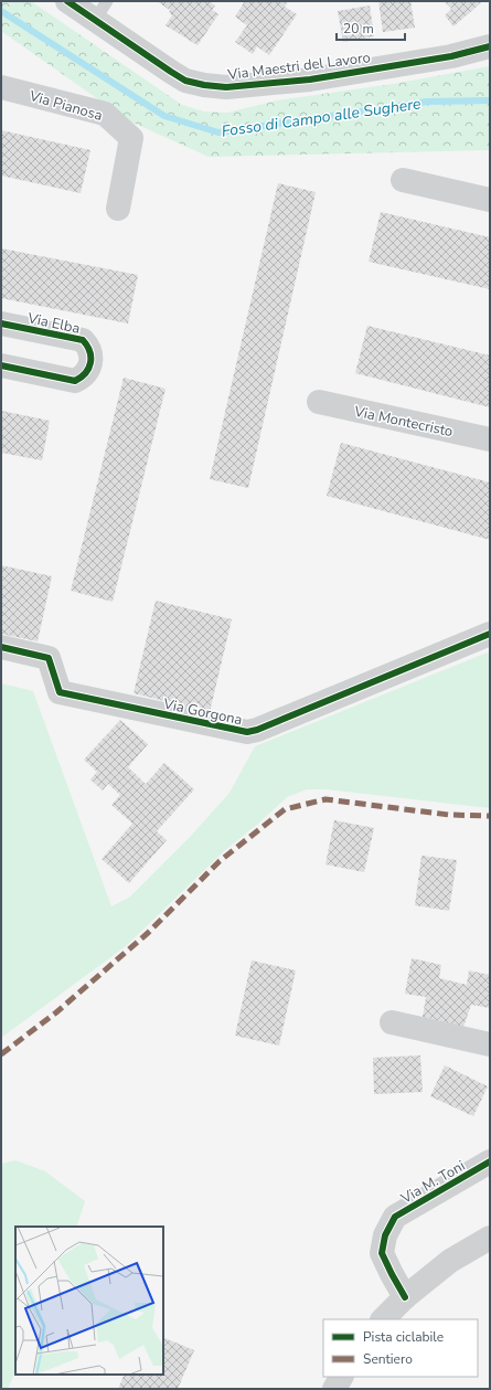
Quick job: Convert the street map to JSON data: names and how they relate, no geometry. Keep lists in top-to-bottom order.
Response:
{
  "streets": {
    "street": [
      "Via Maestri del Lavoro",
      "Via Pianosa",
      "Via Elba",
      "Via Montecristo",
      "Via Gorgona",
      "Via M. Toni"
    ]
  },
  "water": ["Fosso di Campo alle Sughere"],
  "legend": ["Pista ciclabile", "Sentiero"],
  "scale_bar": "20 m"
}
